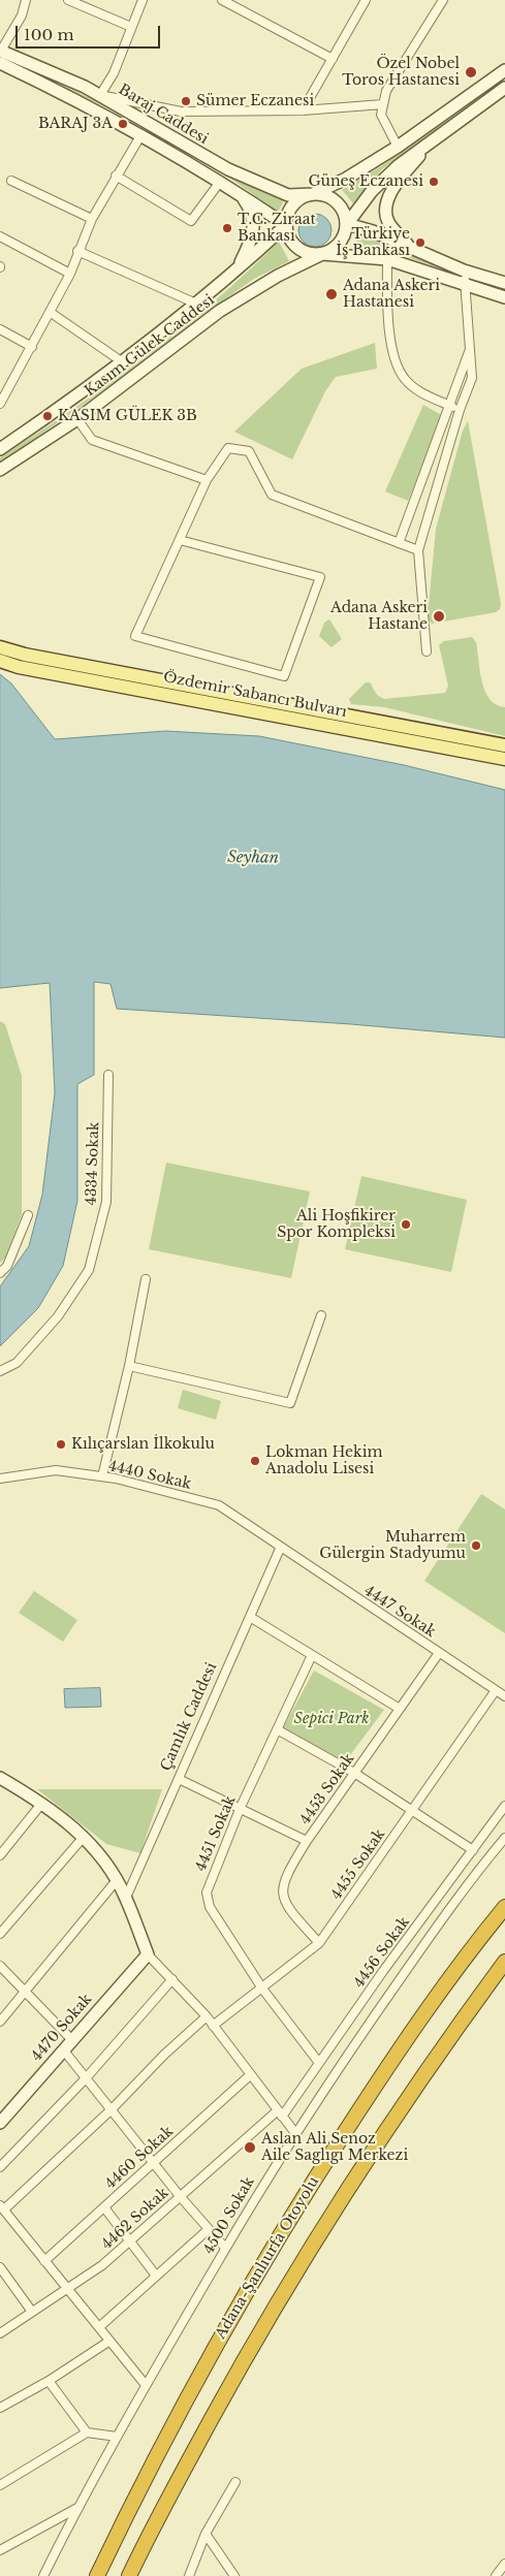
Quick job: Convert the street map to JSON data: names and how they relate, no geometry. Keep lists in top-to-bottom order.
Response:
{
  "streets": {
    "highway": ["Adana-Şanlıurfa Otoyolu"],
    "main road": [
      "Baraj Caddesi",
      "Kasım Gülek Caddesi",
      "Özdemir Sabancı Bulvarı",
      "4470 Sokak"
    ],
    "street": [
      "4334 Sokak",
      "4440 Sokak",
      "4447 Sokak",
      "Çamlık Caddesi",
      "4453 Sokak",
      "4451 Sokak",
      "4455 Sokak",
      "4456 Sokak",
      "4460 Sokak",
      "4500 Sokak",
      "4462 Sokak"
    ]
  },
  "crossings": [
    ["Baraj Caddesi", "Kasım Gülek Caddesi"],
    ["4440 Sokak", "4447 Sokak"],
    ["4440 Sokak", "Çamlık Caddesi"],
    ["4447 Sokak", "Çamlık Caddesi"],
    ["4447 Sokak", "4453 Sokak"],
    ["4447 Sokak", "4455 Sokak"],
    ["4453 Sokak", "4455 Sokak"],
    ["4451 Sokak", "4455 Sokak"],
    ["4451 Sokak", "4456 Sokak"],
    ["4456 Sokak", "4462 Sokak"]
  ],
  "water": ["Seyhan"],
  "parks": ["Sepici Park"],
  "places": [
    "Özel Nobel Toros Hastanesi",
    "Sümer Eczanesi",
    "BARAJ 3A",
    "Güneş Eczanesi",
    "T.C. Ziraat Bankası",
    "Türkiye İş Bankası",
    "Adana Askeri Hastanesi",
    "KASIM GÜLEK 3B",
    "Adana Askeri Hastane",
    "Ali Hoşfikirer Spor Kompleksi",
    "Kılıçarslan İlkokulu",
    "Lokman Hekim Anadolu Lisesi",
    "Muharrem Gülergin Stadyumu",
    "Aslan Ali Senoz Aile Saglıgı Merkezi"
  ],
  "scale_bar": "100 m"
}
